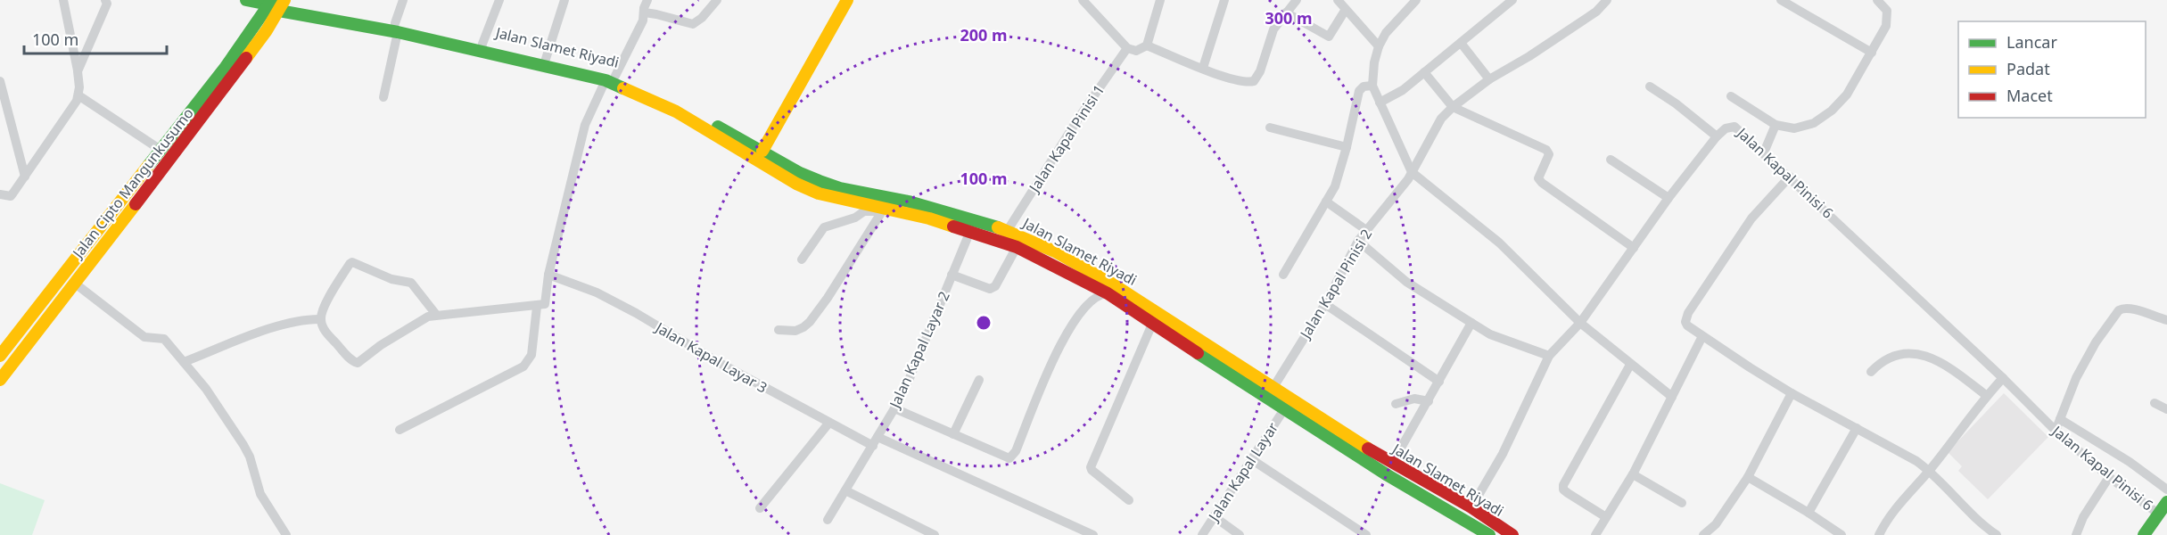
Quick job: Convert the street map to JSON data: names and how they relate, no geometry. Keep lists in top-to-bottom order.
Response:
{
  "streets": {
    "street": [
      "Jalan Slamet Riyadi",
      "Jalan Kapal Pinisi 1",
      "Jalan Kapal Pinisi 6",
      "Jalan Cipto Mangunkusumo",
      "Jalan Kapal Pinisi 2",
      "Jalan Kapal Layar 2",
      "Jalan Kapal Layar 3",
      "Jalan Kapal Layar"
    ]
  },
  "crossings": [
    ["Jalan Slamet Riyadi", "Jalan Kapal Pinisi 1"],
    ["Jalan Slamet Riyadi", "Jalan Kapal Pinisi 6"],
    ["Jalan Slamet Riyadi", "Jalan Cipto Mangunkusumo"],
    ["Jalan Slamet Riyadi", "Jalan Kapal Pinisi 2"],
    ["Jalan Slamet Riyadi", "Jalan Kapal Layar 2"],
    ["Jalan Slamet Riyadi", "Jalan Kapal Layar"],
    ["Jalan Kapal Layar 2", "Jalan Kapal Layar 3"]
  ],
  "legend": ["Lancar", "Padat", "Macet"],
  "scale_bar": "100 m",
  "rings": ["300 m", "200 m", "100 m"]
}
